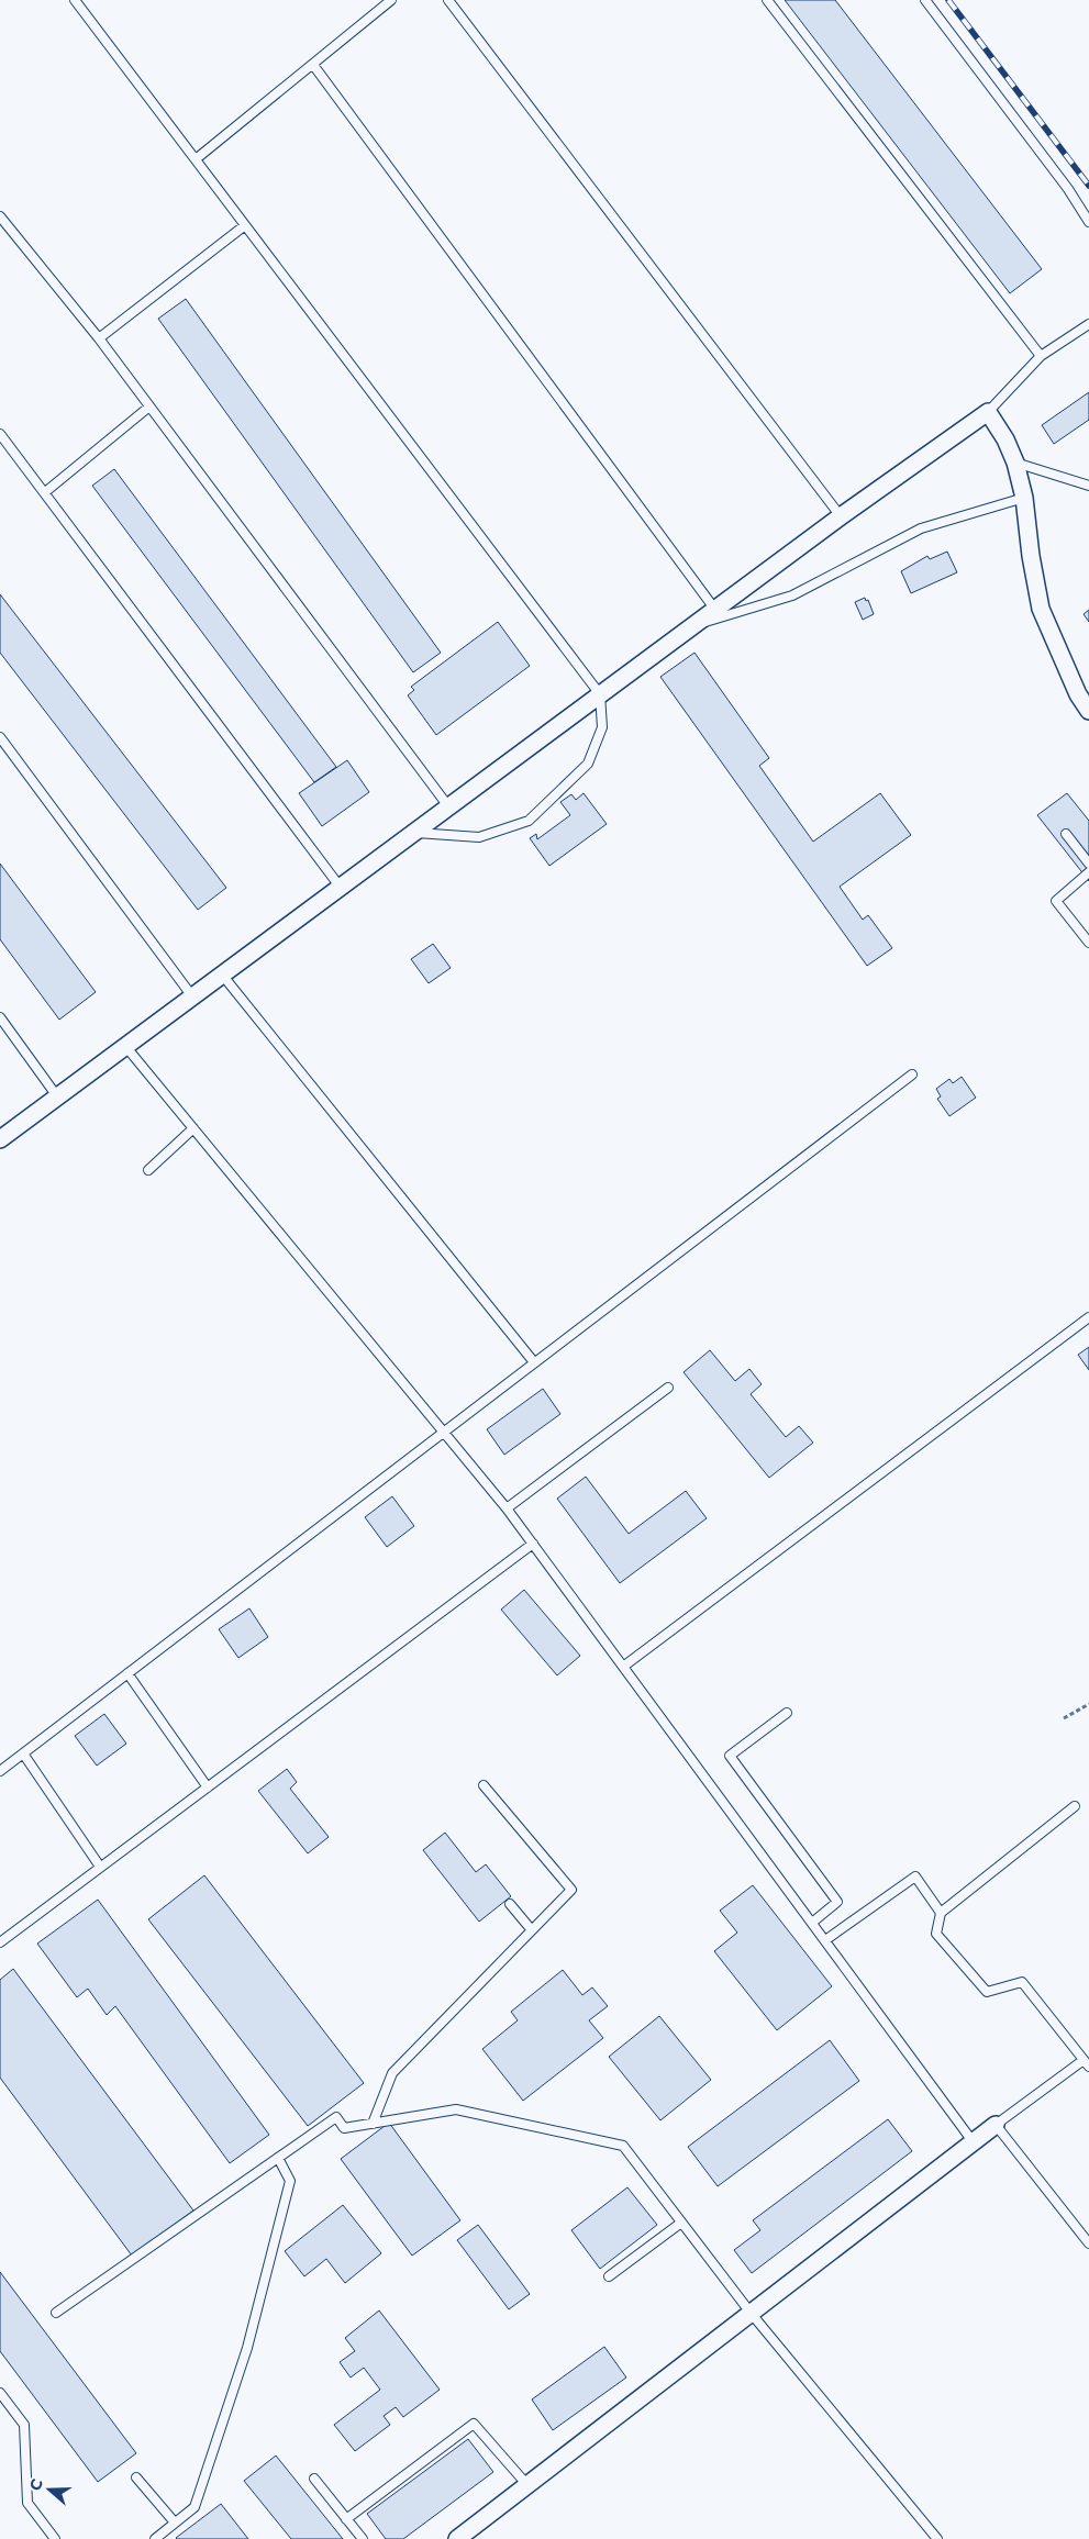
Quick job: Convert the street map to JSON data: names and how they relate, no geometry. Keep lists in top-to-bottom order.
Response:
{
  "north": "left"
}
